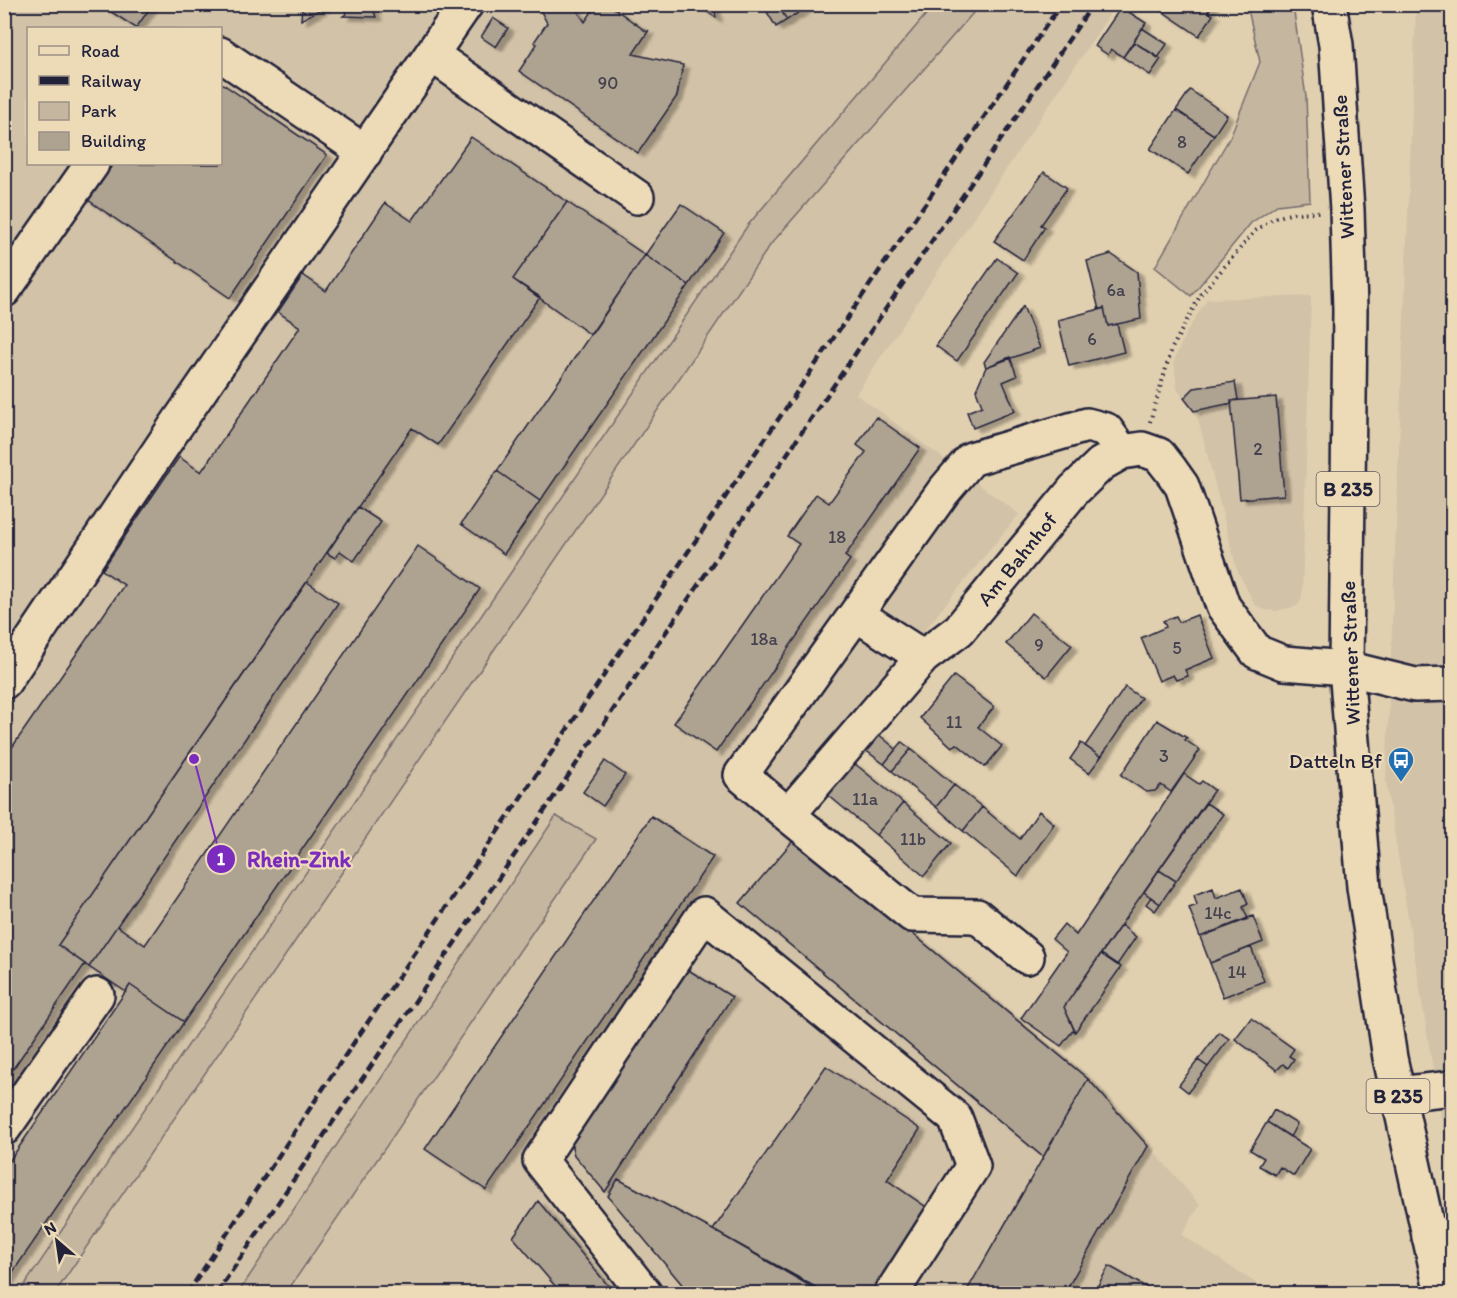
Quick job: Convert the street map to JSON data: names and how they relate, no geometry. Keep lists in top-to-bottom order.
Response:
{
  "streets": {
    "main road": ["Wittener Straße", "B 235", "Am Bahnhof"]
  },
  "places": {
    "other": ["Rhein-Zink"],
    "bus stop": ["Datteln Bf"]
  },
  "house_numbers": [
    "90",
    "8",
    "6a",
    "6",
    "2",
    "18",
    "18a",
    "9",
    "5",
    "11",
    "3",
    "11a",
    "11b",
    "14c",
    "14"
  ],
  "legend": [
    "Road",
    "Railway",
    "Park",
    "Building"
  ],
  "north": "top left"
}
